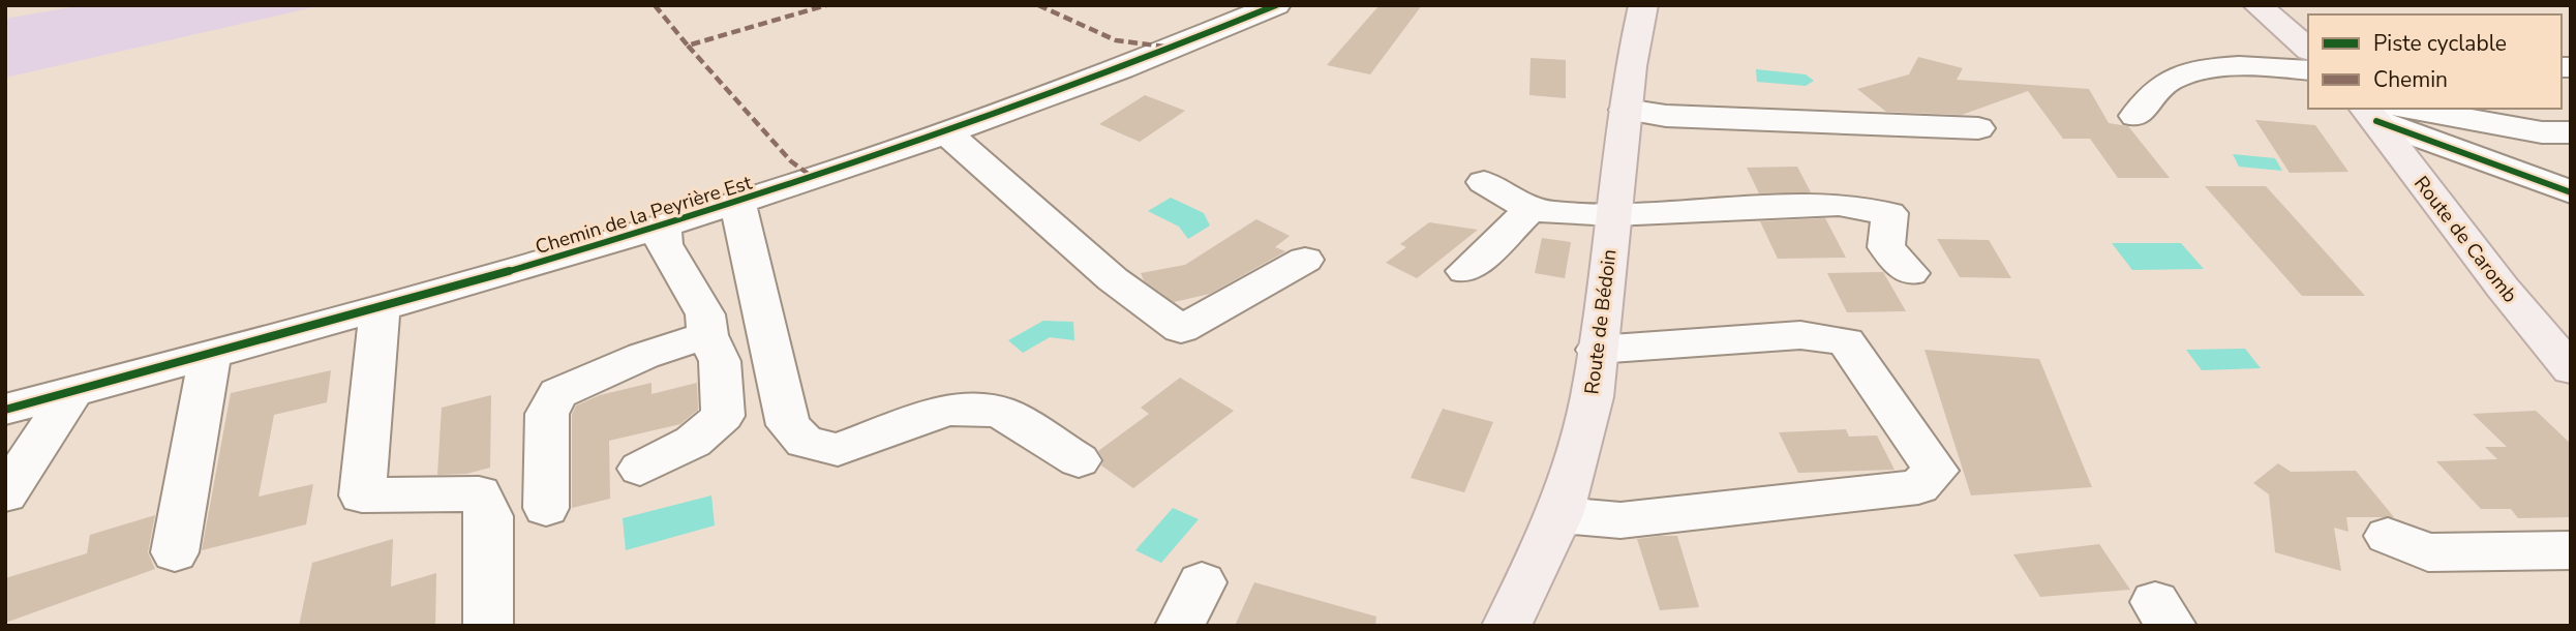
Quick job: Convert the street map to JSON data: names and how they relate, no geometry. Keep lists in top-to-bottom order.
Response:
{
  "streets": {
    "main road": ["Route de Caromb", "Route de Bédoin"],
    "street": ["Chemin de la Peyrière Est"]
  },
  "legend": ["Piste cyclable", "Chemin"]
}
